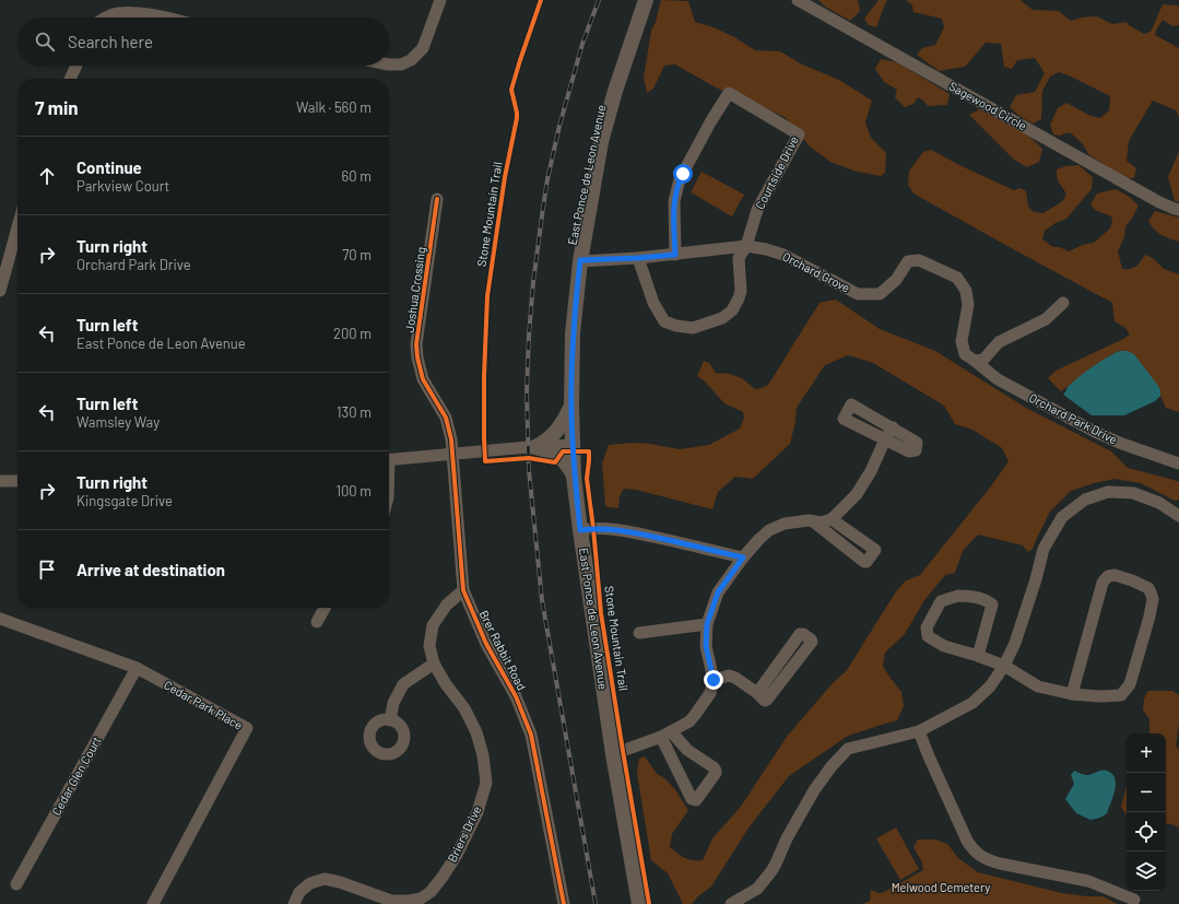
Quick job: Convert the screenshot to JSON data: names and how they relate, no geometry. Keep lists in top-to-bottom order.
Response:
{
  "streets": {
    "main road": ["East Ponce de Leon Avenue"],
    "street": [
      "Sagewood Circle",
      "Courtside Drive",
      "Orchard Grove",
      "Joshua Crossing",
      "Orchard Park Drive",
      "Brer Rabbit Road",
      "Cedar Park Place",
      "Cedar Glen Court",
      "Briers Drive"
    ],
    "cycle path": ["Stone Mountain Trail"]
  },
  "crossings": [
    ["Courtside Drive", "Orchard Grove"],
    ["Orchard Grove", "Orchard Park Drive"],
    ["Joshua Crossing", "Brer Rabbit Road"],
    ["Brer Rabbit Road", "Briers Drive"],
    ["Cedar Park Place", "Cedar Glen Court"]
  ],
  "parks": ["Melwood Cemetery"],
  "page": {
    "search": "Search here",
    "heading": ["7 min", "Walk · 560 m"],
    "list": [
      ["Continue", "Parkview Court", "60 m"],
      ["Turn right", "Orchard Park Drive", "70 m"],
      ["Turn left", "East Ponce de Leon Avenue", "200 m"],
      ["Turn left", "Wamsley Way", "130 m"],
      ["Turn right", "Kingsgate Drive", "100 m"],
      "Arrive at destination"
    ],
    "map_buttons": ["+", "−"]
  }
}
